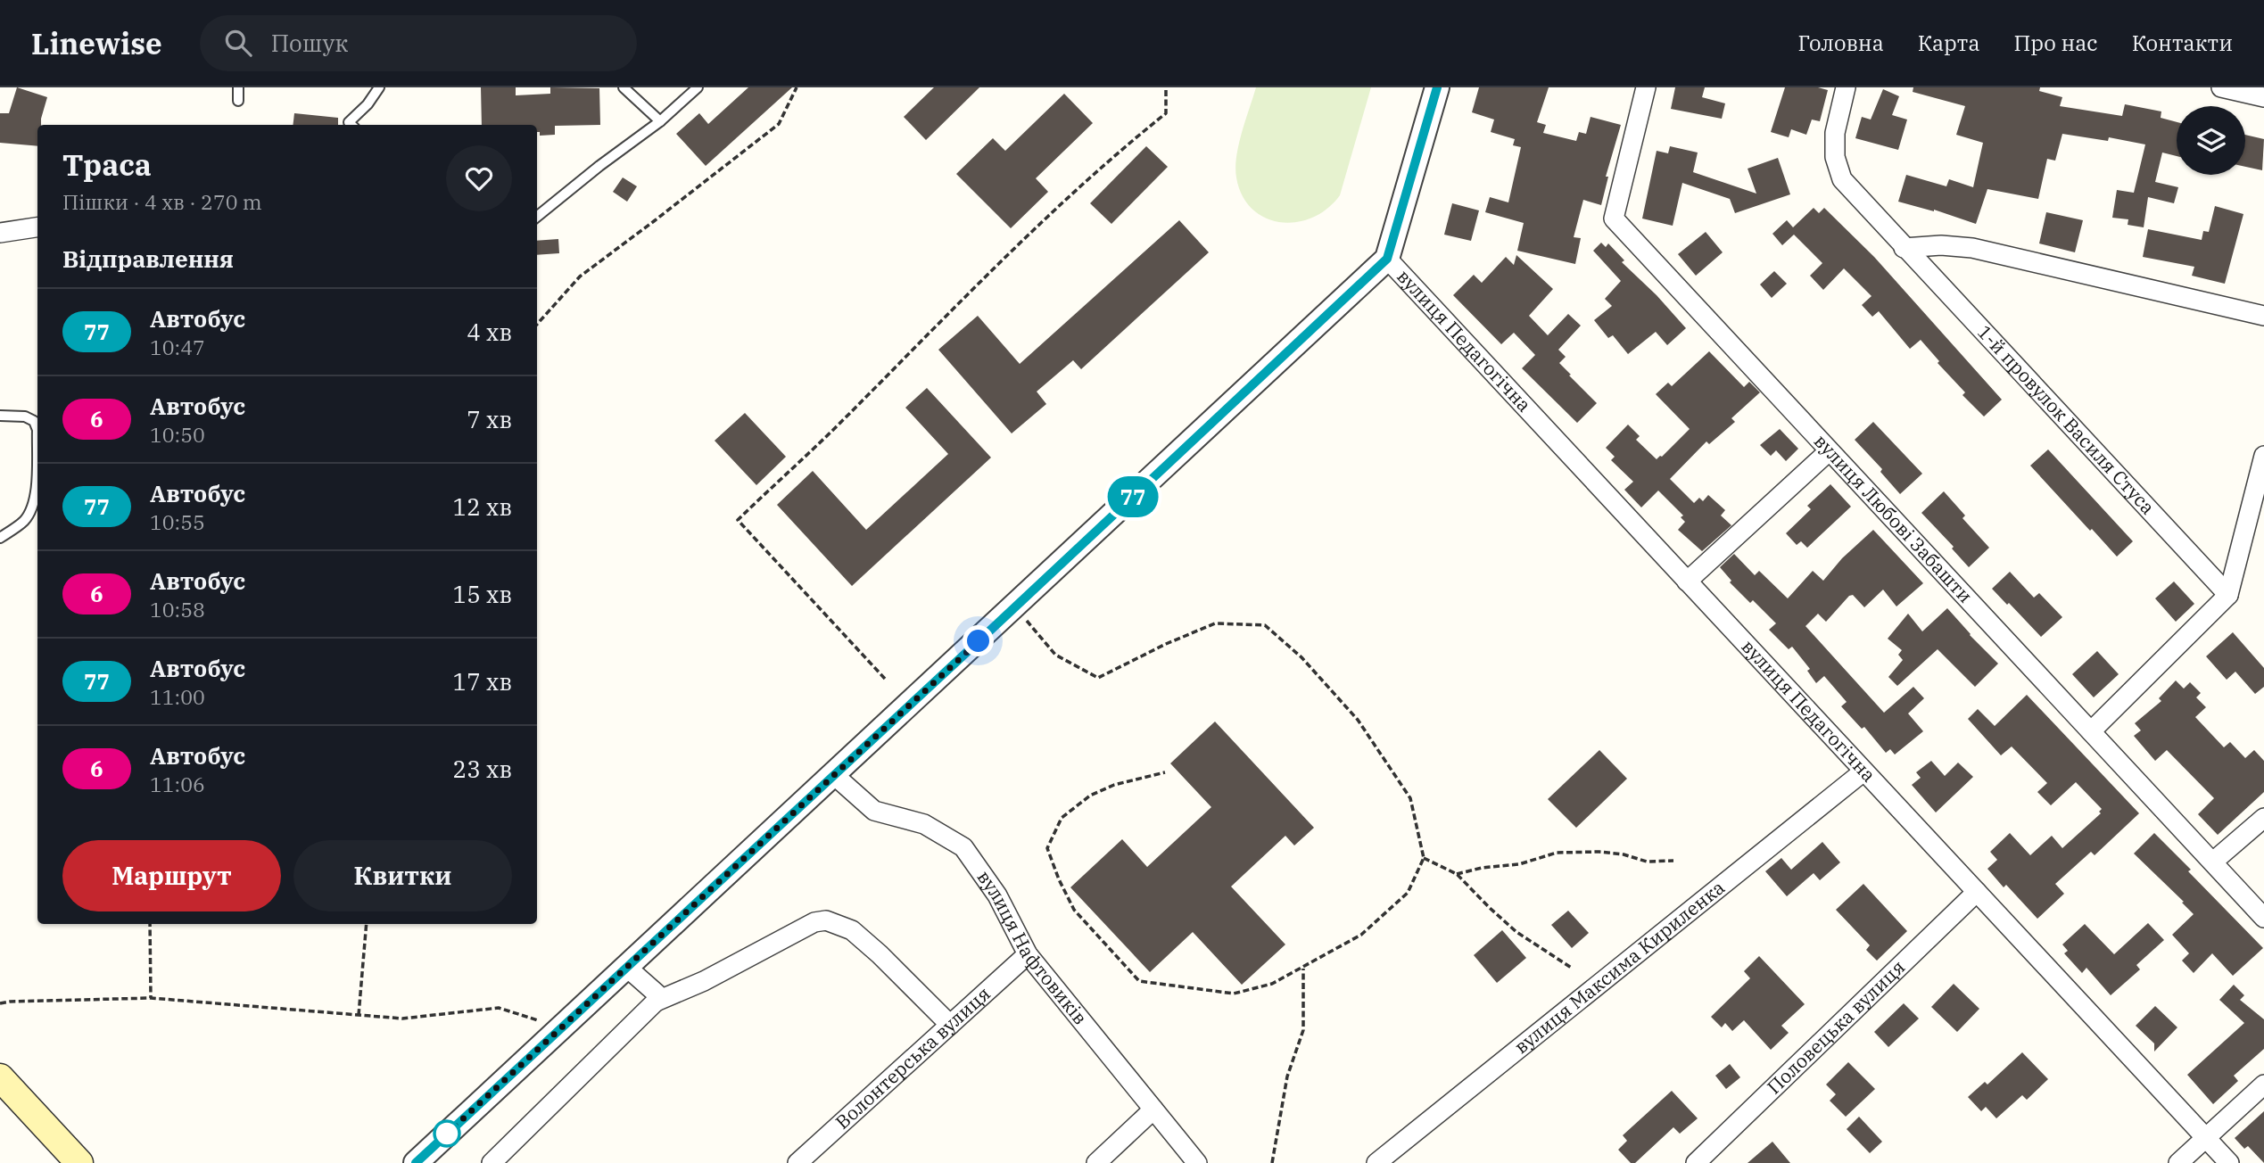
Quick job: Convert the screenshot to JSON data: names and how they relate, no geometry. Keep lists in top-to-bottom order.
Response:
{
  "streets": {
    "street": [
      "вулиця Педагогічна",
      "1-й провулок Василя Стуса",
      "вулиця Любові Забашти",
      "вулиця Нафтовиків",
      "вулиця Максима Кириленка",
      "Половецька вулиця",
      "Волонтерська вулиця"
    ]
  },
  "crossings": [
    ["вулиця Педагогічна", "вулиця Максима Кириленка"],
    ["вулиця Педагогічна", "Половецька вулиця"],
    ["вулиця Нафтовиків", "Волонтерська вулиця"]
  ],
  "lines": ["bus line 77"],
  "page": {
    "header": "Linewise",
    "search": "Пошук",
    "nav": [
      "Головна",
      "Карта",
      "Про нас",
      "Контакти"
    ],
    "on_map": "77",
    "heading": [
      ["Траса", "Пішки · 4 хв · 270 m"],
      "Відправлення"
    ],
    "list": [
      {
        "mark": "77",
        "name": "Автобус",
        "note": "10:47",
        "value": "4 хв"
      },
      {
        "mark": "6",
        "name": "Автобус",
        "note": "10:50",
        "value": "7 хв"
      },
      {
        "mark": "77",
        "name": "Автобус",
        "note": "10:55",
        "value": "12 хв"
      },
      {
        "mark": "6",
        "name": "Автобус",
        "note": "10:58",
        "value": "15 хв"
      },
      {
        "mark": "77",
        "name": "Автобус",
        "note": "11:00",
        "value": "17 хв"
      },
      {
        "mark": "6",
        "name": "Автобус",
        "note": "11:06",
        "value": "23 хв"
      }
    ],
    "buttons": ["Маршрут", "Квитки"]
  }
}
